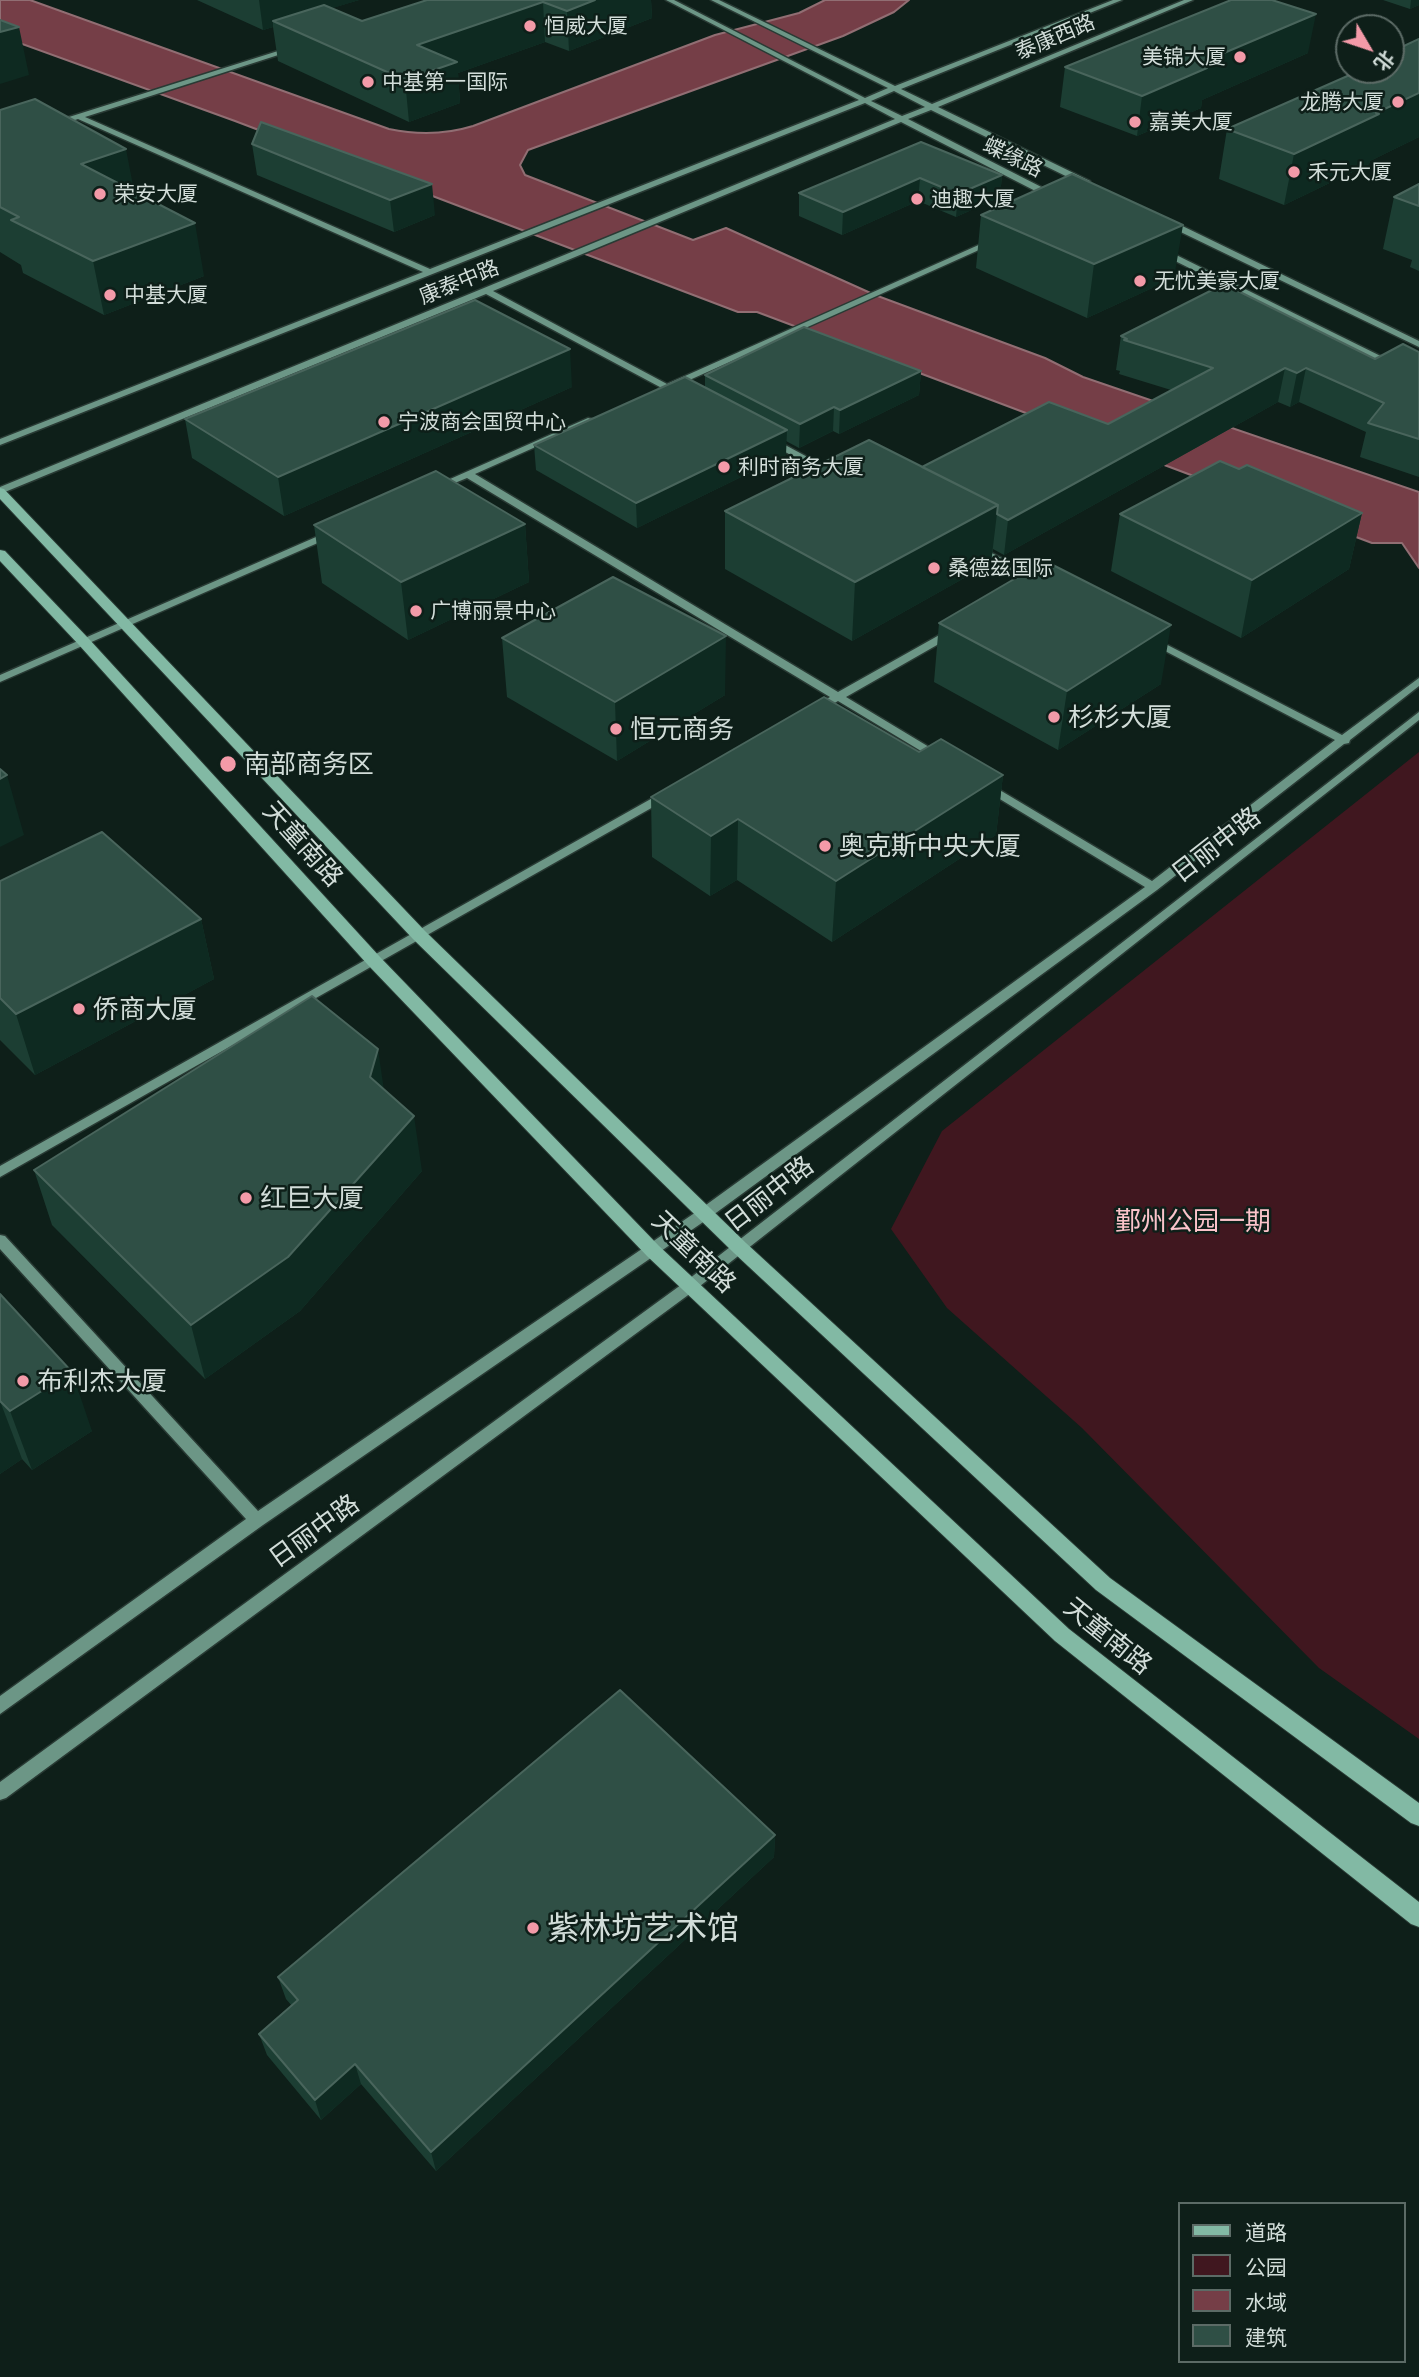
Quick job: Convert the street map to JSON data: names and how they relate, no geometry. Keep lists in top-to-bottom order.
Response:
{
  "streets": {
    "main road": ["天童南路"],
    "street": [
      "泰康西路",
      "蝶缘路",
      "康泰中路",
      "日丽中路"
    ]
  },
  "crossings": [
    ["泰康西路", "蝶缘路"],
    ["泰康西路", "康泰中路"],
    ["蝶缘路", "康泰中路"],
    ["康泰中路", "天童南路"],
    ["天童南路", "日丽中路"]
  ],
  "parks": ["鄞州公园一期"],
  "places": [
    "恒威大厦",
    "美锦大厦",
    "中基第一国际",
    "龙腾大厦",
    "嘉美大厦",
    "禾元大厦",
    "荣安大厦",
    "迪趣大厦",
    "无忧美豪大厦",
    "中基大厦",
    "宁波商会国贸中心",
    "利时商务大厦",
    "桑德兹国际",
    "广博丽景中心",
    "杉杉大厦",
    "恒元商务",
    "南部商务区",
    "奥克斯中央大厦",
    "侨商大厦",
    "红巨大厦",
    "布利杰大厦",
    "紫林坊艺术馆"
  ],
  "legend": [
    "道路",
    "公园",
    "水域",
    "建筑"
  ],
  "north": "bottom right"
}
